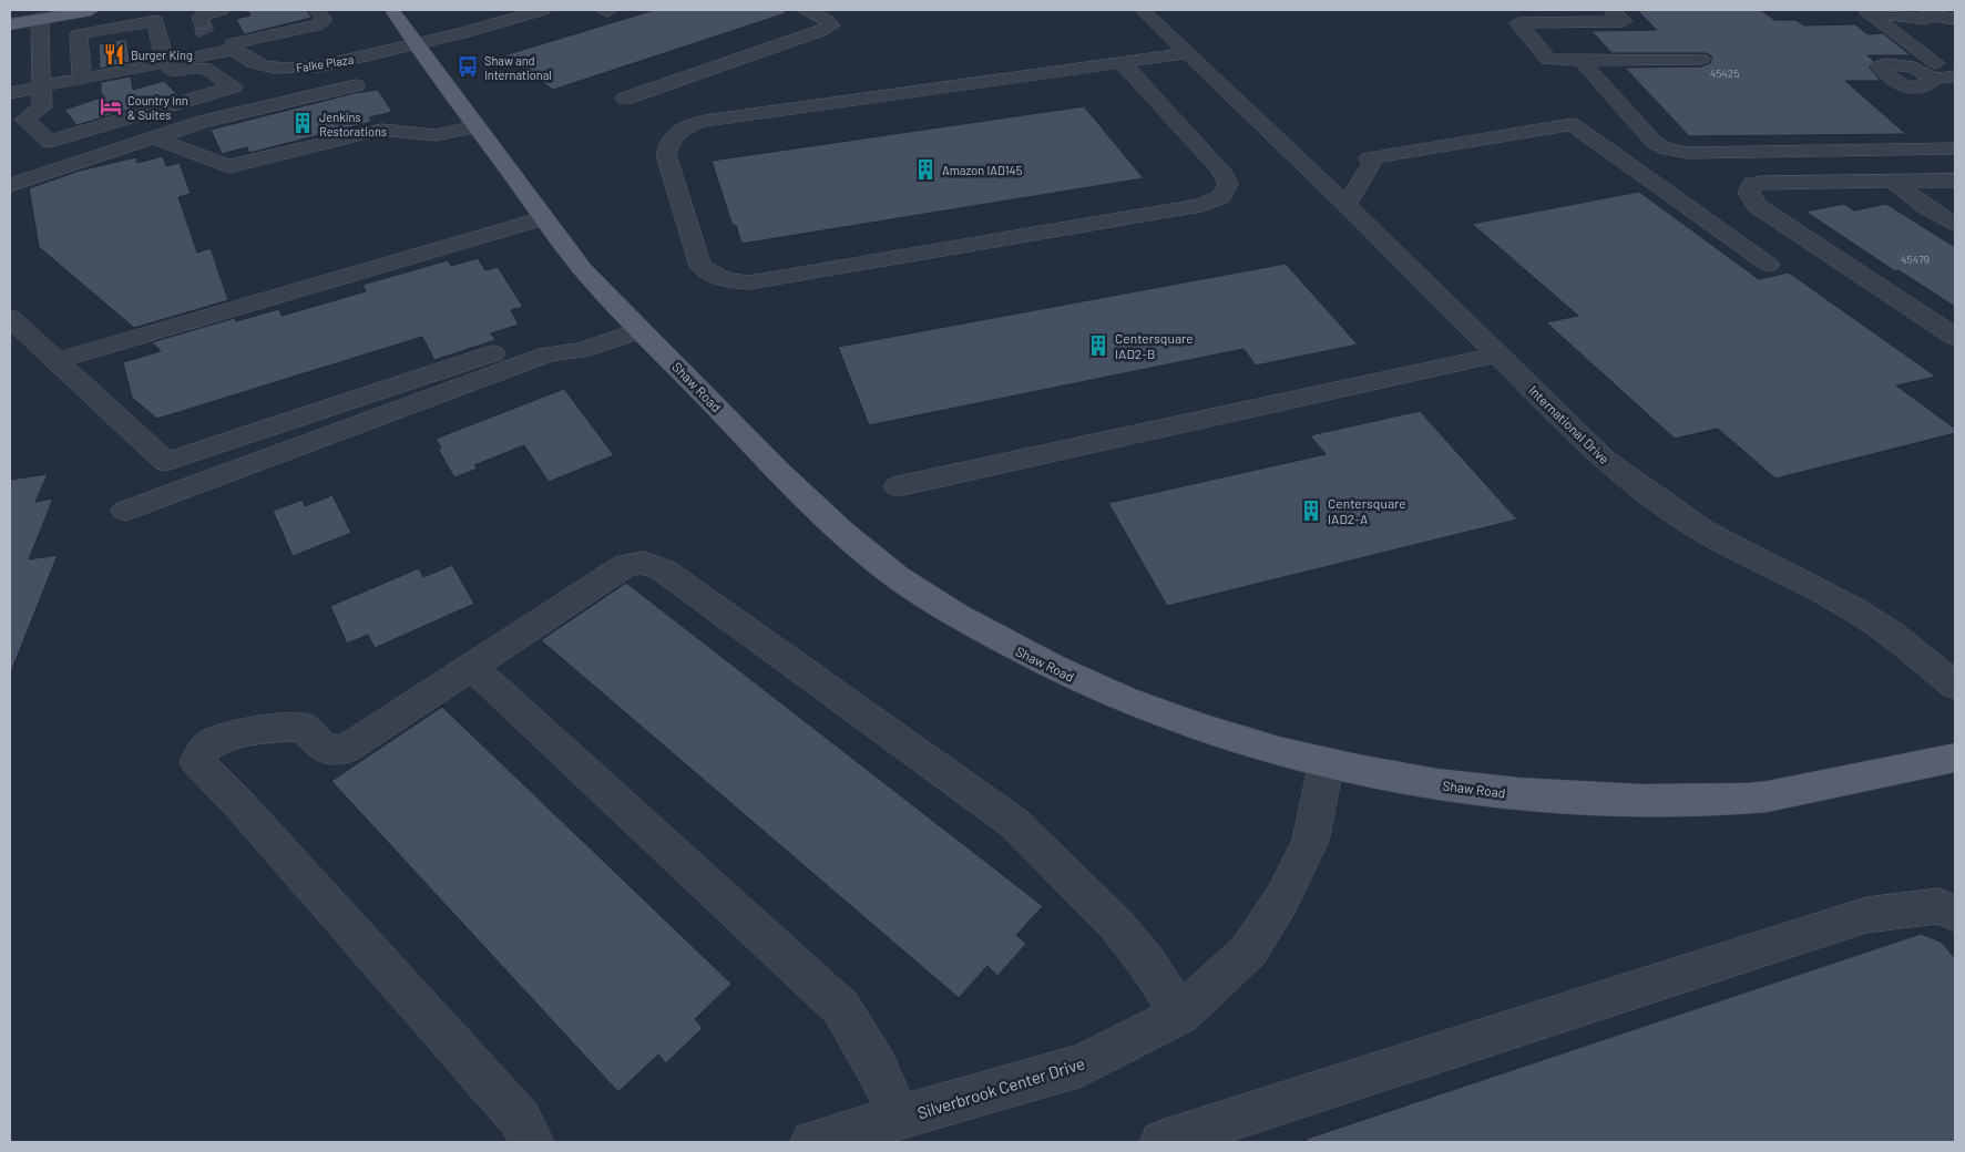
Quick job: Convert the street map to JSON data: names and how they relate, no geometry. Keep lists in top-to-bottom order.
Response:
{
  "streets": {
    "main road": ["Shaw Road"],
    "street": ["Falke Plaza", "International Drive", "Silverbrook Center Drive"]
  },
  "crossings": [
    ["Falke Plaza", "Shaw Road"],
    ["Shaw Road", "Silverbrook Center Drive"]
  ],
  "places": {
    "restaurant": ["Burger King"],
    "bus stop": ["Shaw and International"],
    "hotel": ["Country Inn & Suites"],
    "building": [
      "Jenkins Restorations",
      "Amazon IAD145",
      "Centersquare IAD2-B",
      "Centersquare IAD2-A"
    ]
  },
  "house_numbers": ["45425", "45479"]
}
